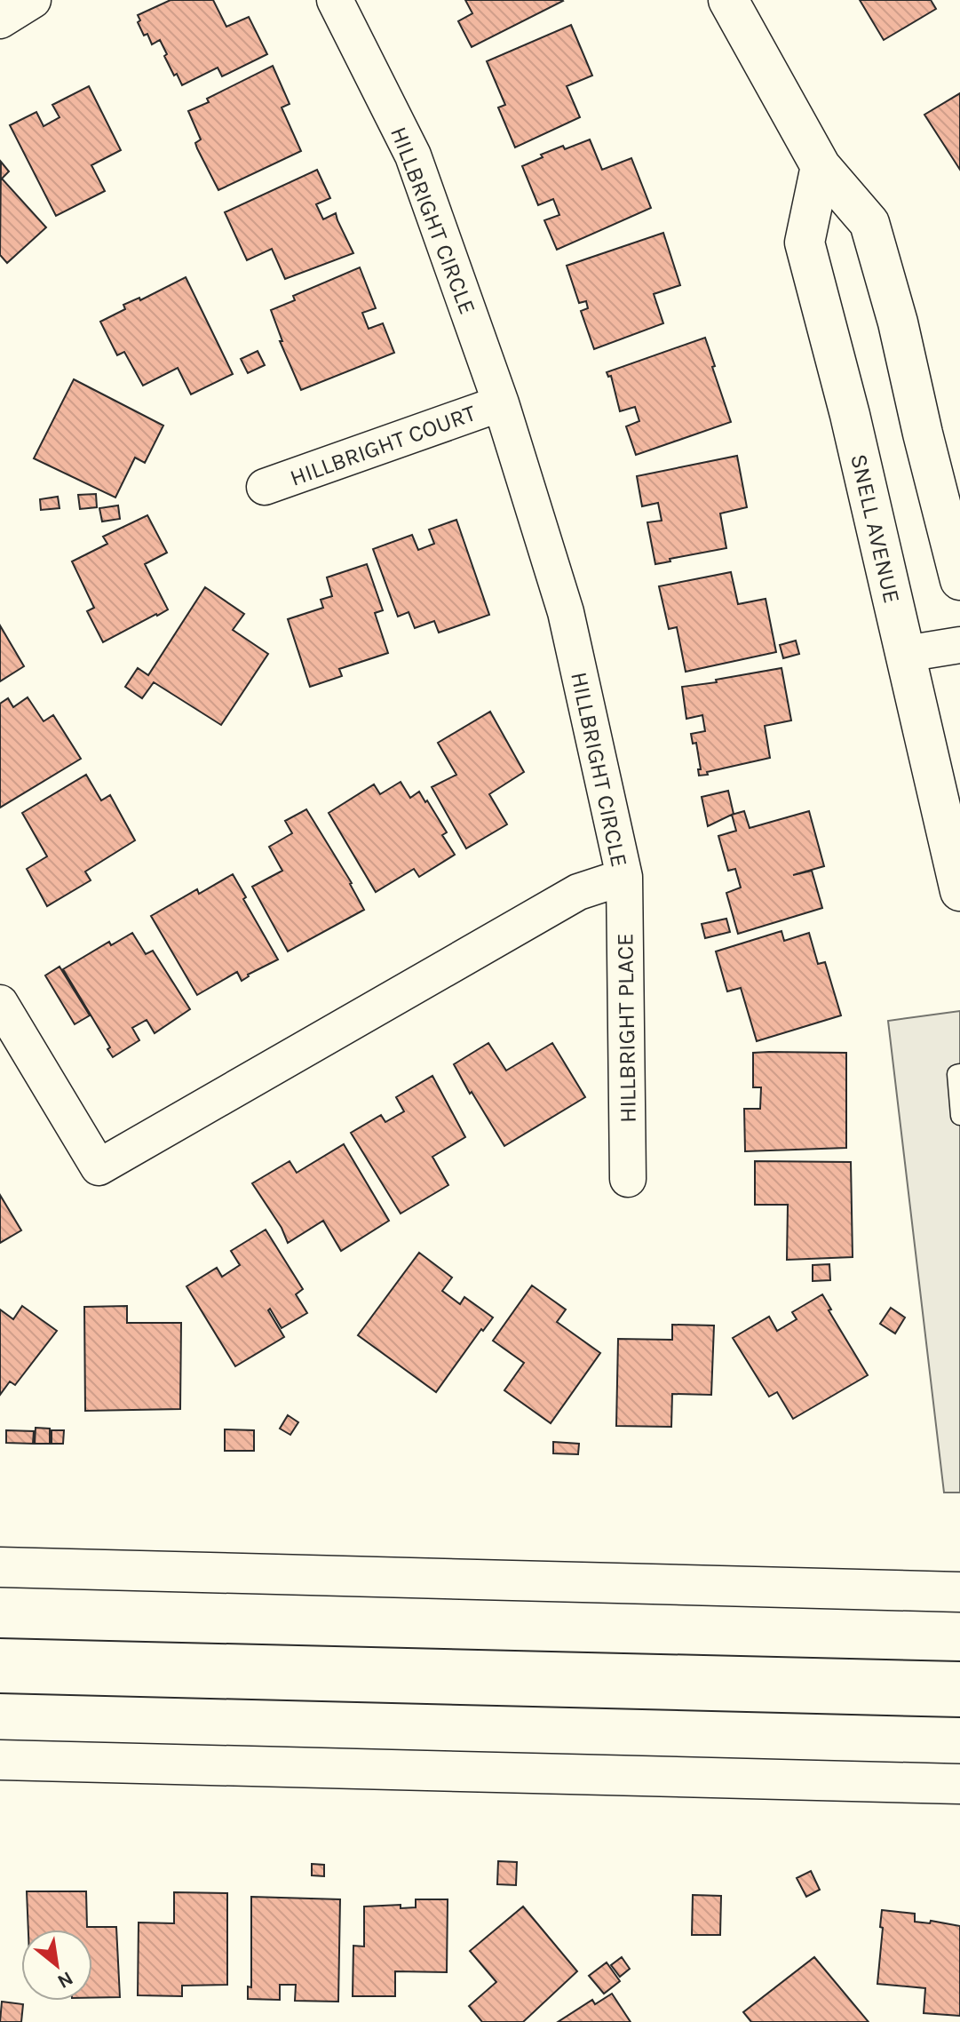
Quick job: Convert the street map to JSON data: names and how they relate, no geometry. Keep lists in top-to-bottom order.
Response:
{
  "streets": {
    "main road": ["SNELL AVENUE"],
    "street": ["HILLBRIGHT CIRCLE", "HILLBRIGHT COURT", "HILLBRIGHT PLACE"]
  },
  "crossings": [
    ["HILLBRIGHT CIRCLE", "HILLBRIGHT COURT"],
    ["HILLBRIGHT CIRCLE", "HILLBRIGHT PLACE"]
  ],
  "north": "bottom right"
}
